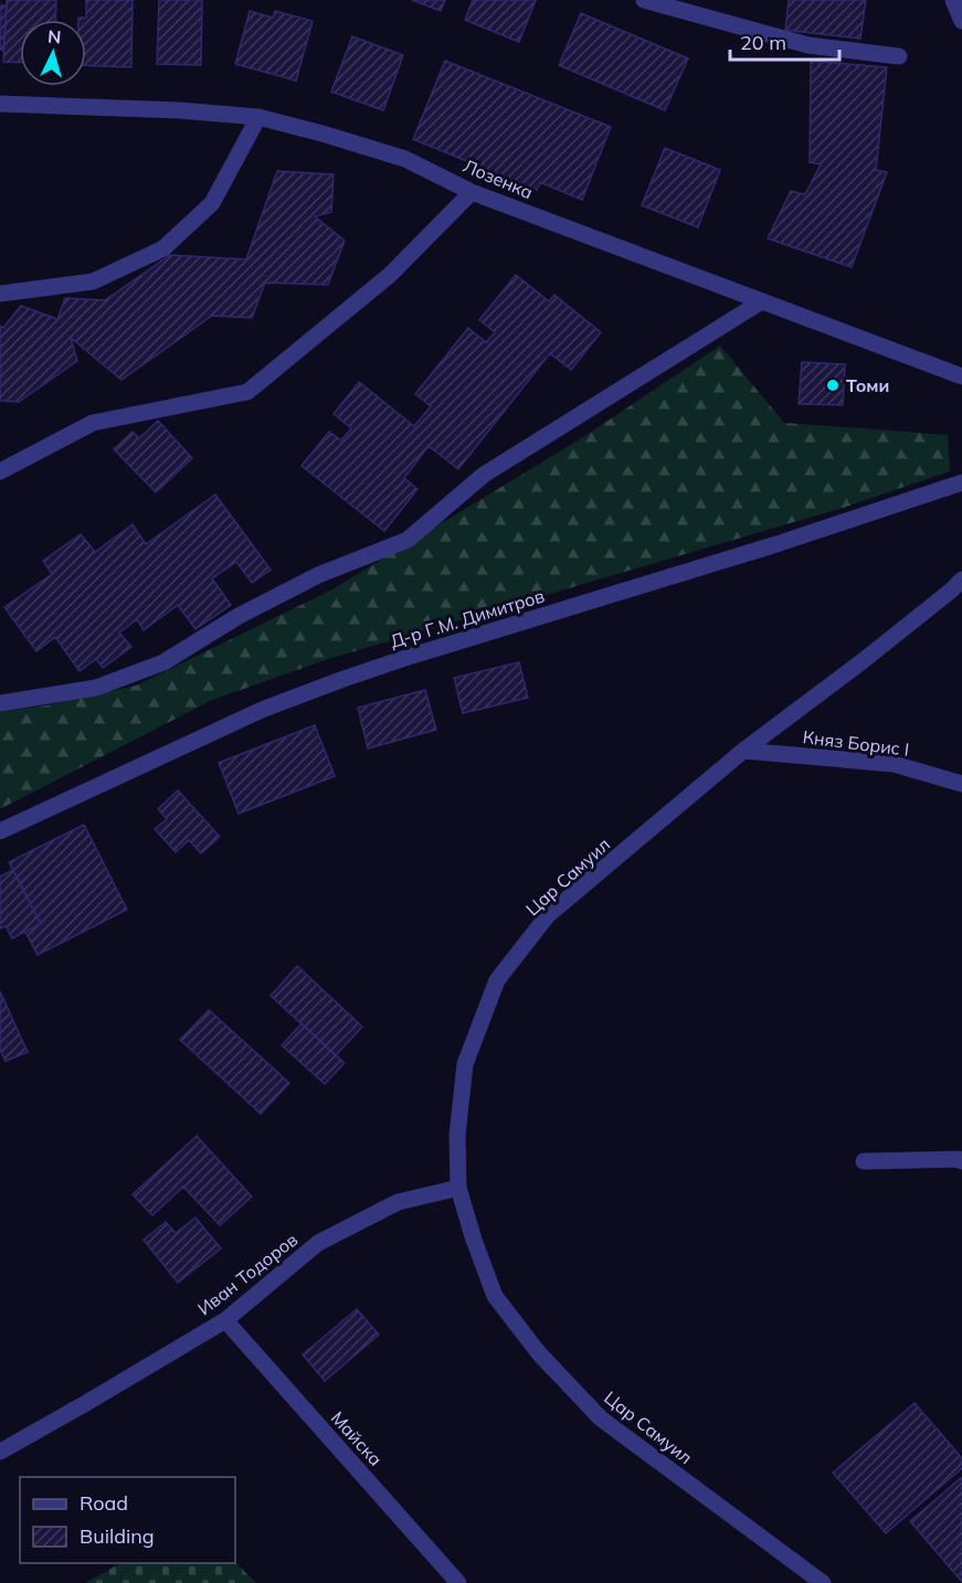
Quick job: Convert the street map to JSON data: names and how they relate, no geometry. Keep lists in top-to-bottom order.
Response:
{
  "streets": {
    "street": [
      "Лозенка",
      "Д-р Г.М. Димитров",
      "Княз Борис I",
      "Цар Самуил",
      "Иван Тодоров",
      "Майска"
    ]
  },
  "crossings": [
    ["Княз Борис I", "Цар Самуил"],
    ["Цар Самуил", "Иван Тодоров"],
    ["Иван Тодоров", "Майска"]
  ],
  "places": ["Томи"],
  "legend": ["Road", "Building"],
  "scale_bar": "20 m",
  "north": "top"
}
